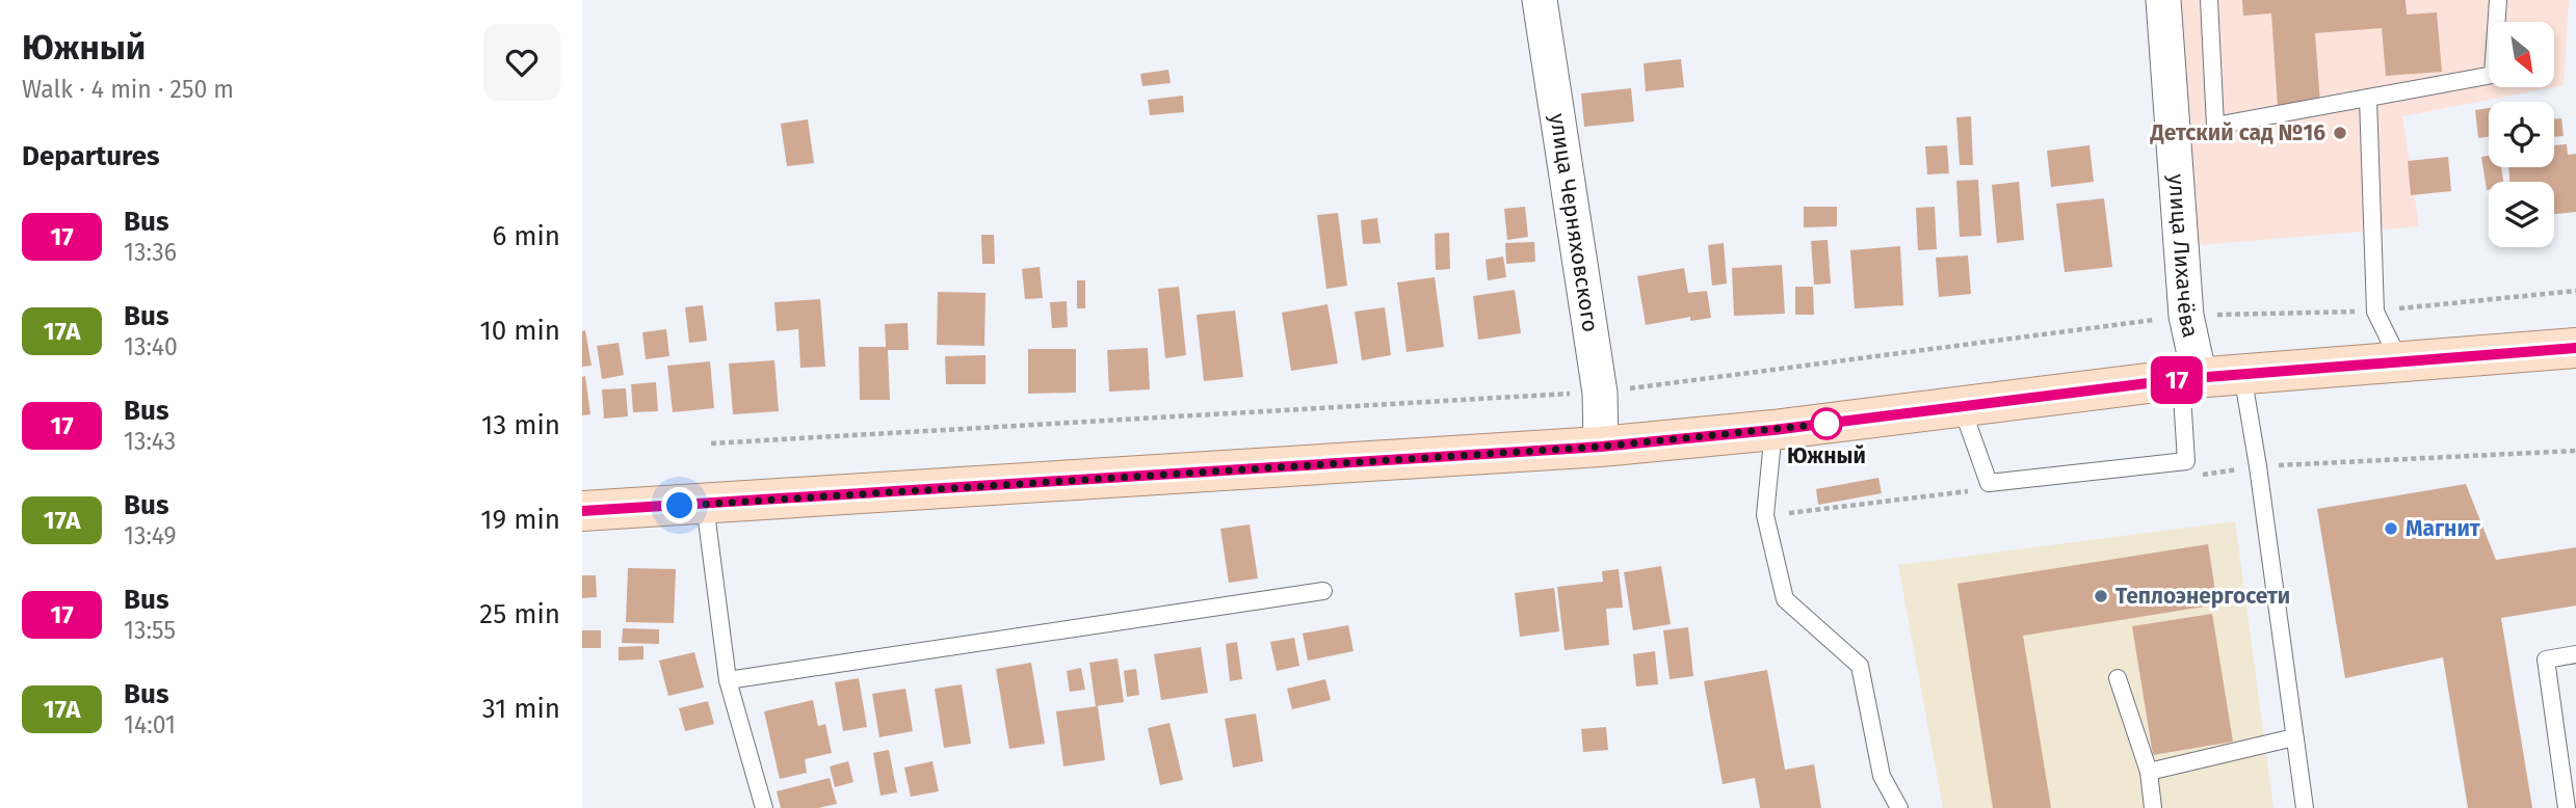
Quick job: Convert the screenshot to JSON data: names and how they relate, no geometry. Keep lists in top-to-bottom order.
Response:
{
  "streets": {
    "street": ["улица Черняховского", "улица Лихачёва"]
  },
  "places": [
    "Детский сад №16",
    "Южный",
    "Магнит",
    "Теплоэнергосети"
  ],
  "lines": ["bus line 17"],
  "north": "bottom right",
  "page": {
    "heading": [
      ["Южный", "Walk · 4 min · 250 m"],
      "Departures"
    ],
    "on_map": "17",
    "list": [
      {
        "mark": "17",
        "name": "Bus",
        "note": "13:36",
        "value": "6 min"
      },
      {
        "mark": "17А",
        "name": "Bus",
        "note": "13:40",
        "value": "10 min"
      },
      {
        "mark": "17",
        "name": "Bus",
        "note": "13:43",
        "value": "13 min"
      },
      {
        "mark": "17А",
        "name": "Bus",
        "note": "13:49",
        "value": "19 min"
      },
      {
        "mark": "17",
        "name": "Bus",
        "note": "13:55",
        "value": "25 min"
      },
      {
        "mark": "17А",
        "name": "Bus",
        "note": "14:01",
        "value": "31 min"
      }
    ]
  }
}
